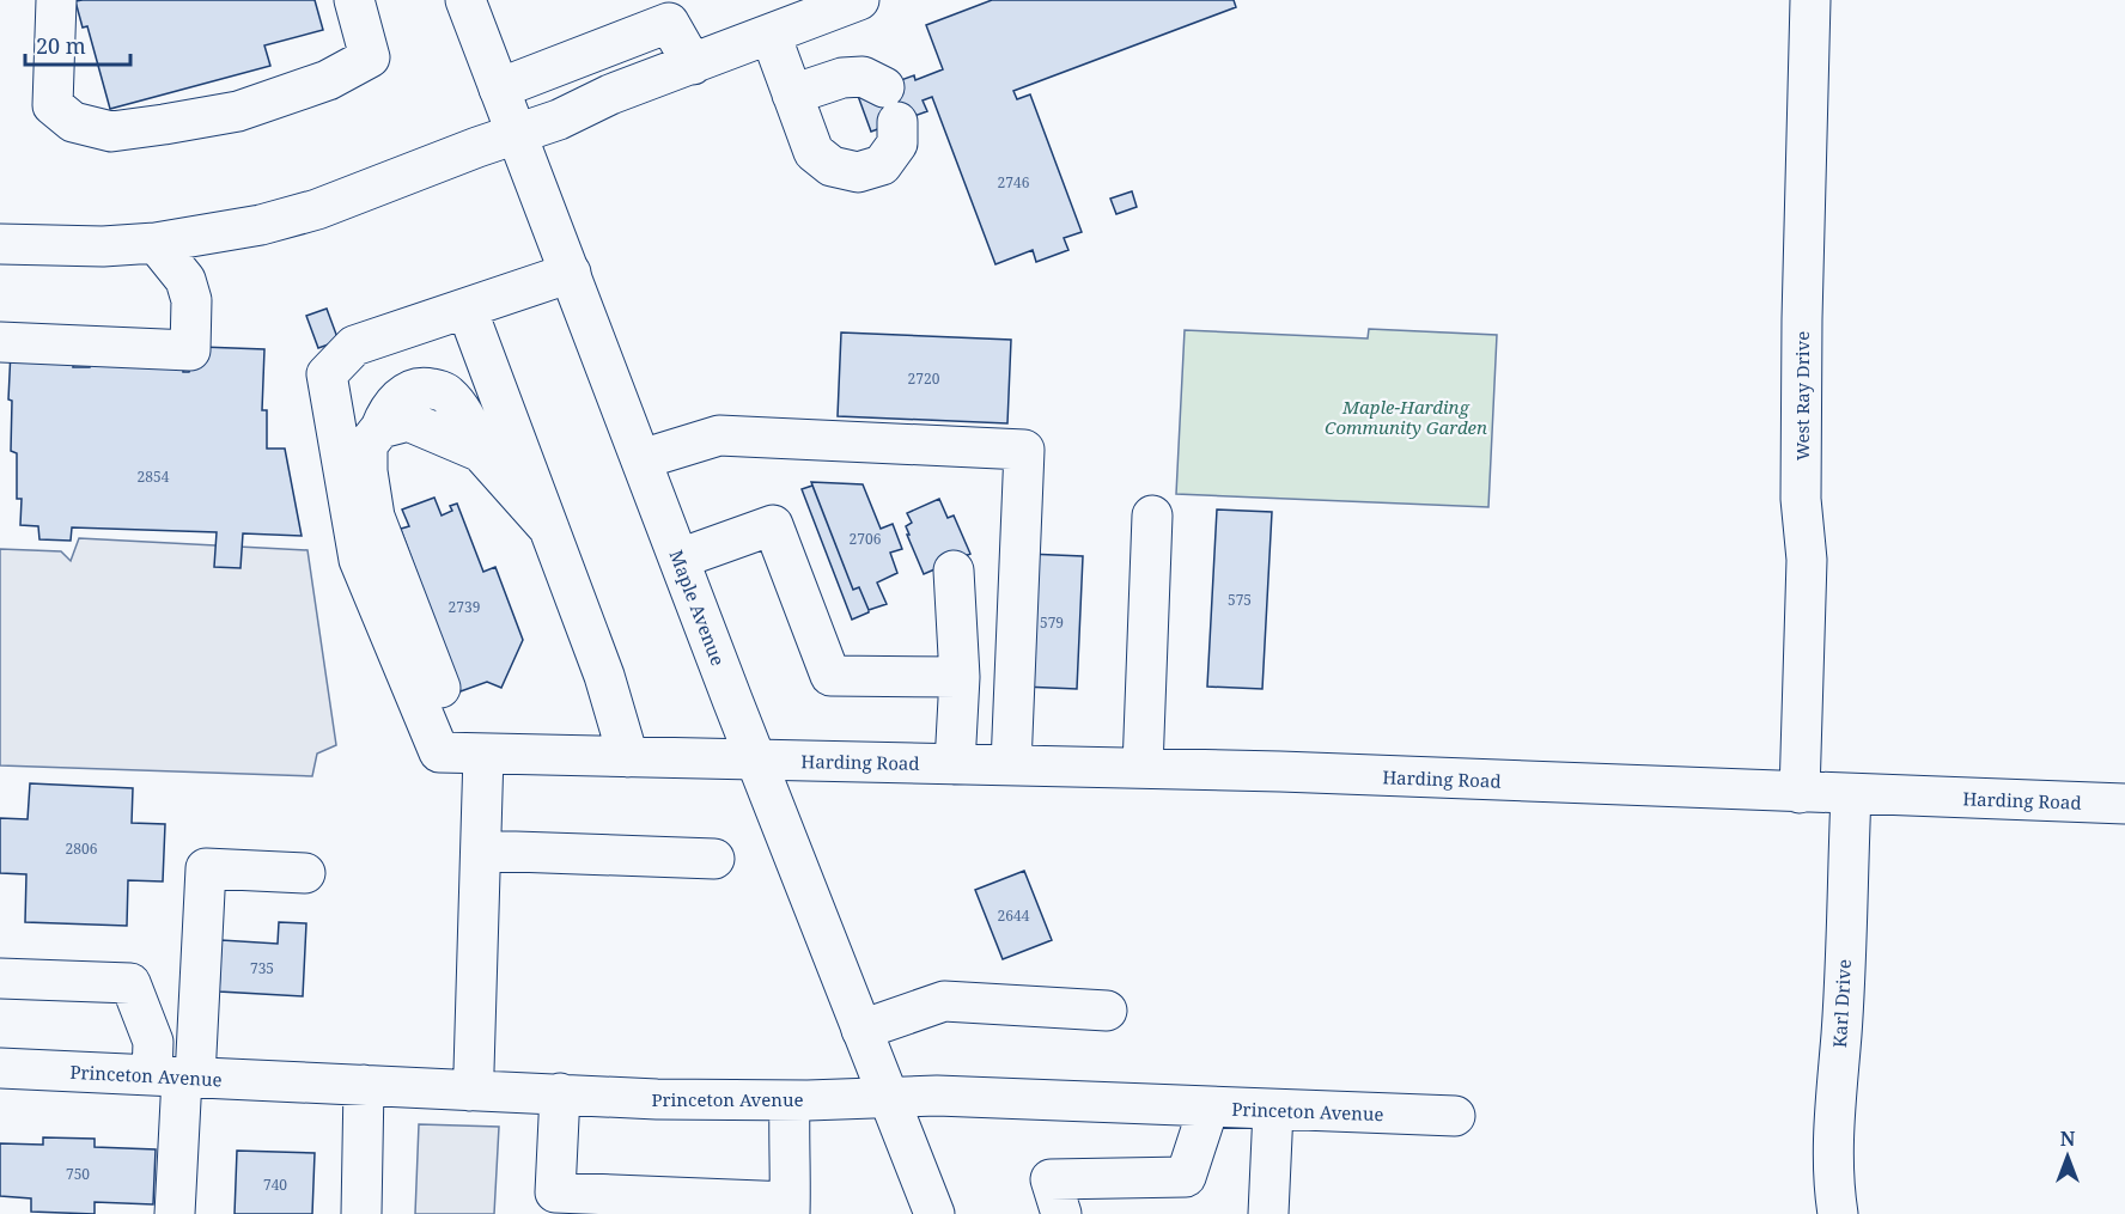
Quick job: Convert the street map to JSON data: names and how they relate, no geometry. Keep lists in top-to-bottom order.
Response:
{
  "streets": {
    "street": [
      "West Ray Drive",
      "Maple Avenue",
      "Harding Road",
      "Karl Drive",
      "Princeton Avenue"
    ]
  },
  "crossings": [
    ["West Ray Drive", "Harding Road"],
    ["Maple Avenue", "Harding Road"],
    ["Maple Avenue", "Princeton Avenue"],
    ["Harding Road", "Karl Drive"]
  ],
  "parks": ["Maple-Harding Community Garden"],
  "house_numbers": [
    "2746",
    "2720",
    "2854",
    "2706",
    "575",
    "2739",
    "579",
    "2806",
    "2644",
    "735",
    "750",
    "740"
  ],
  "scale_bar": "20 m",
  "north": "top"
}
